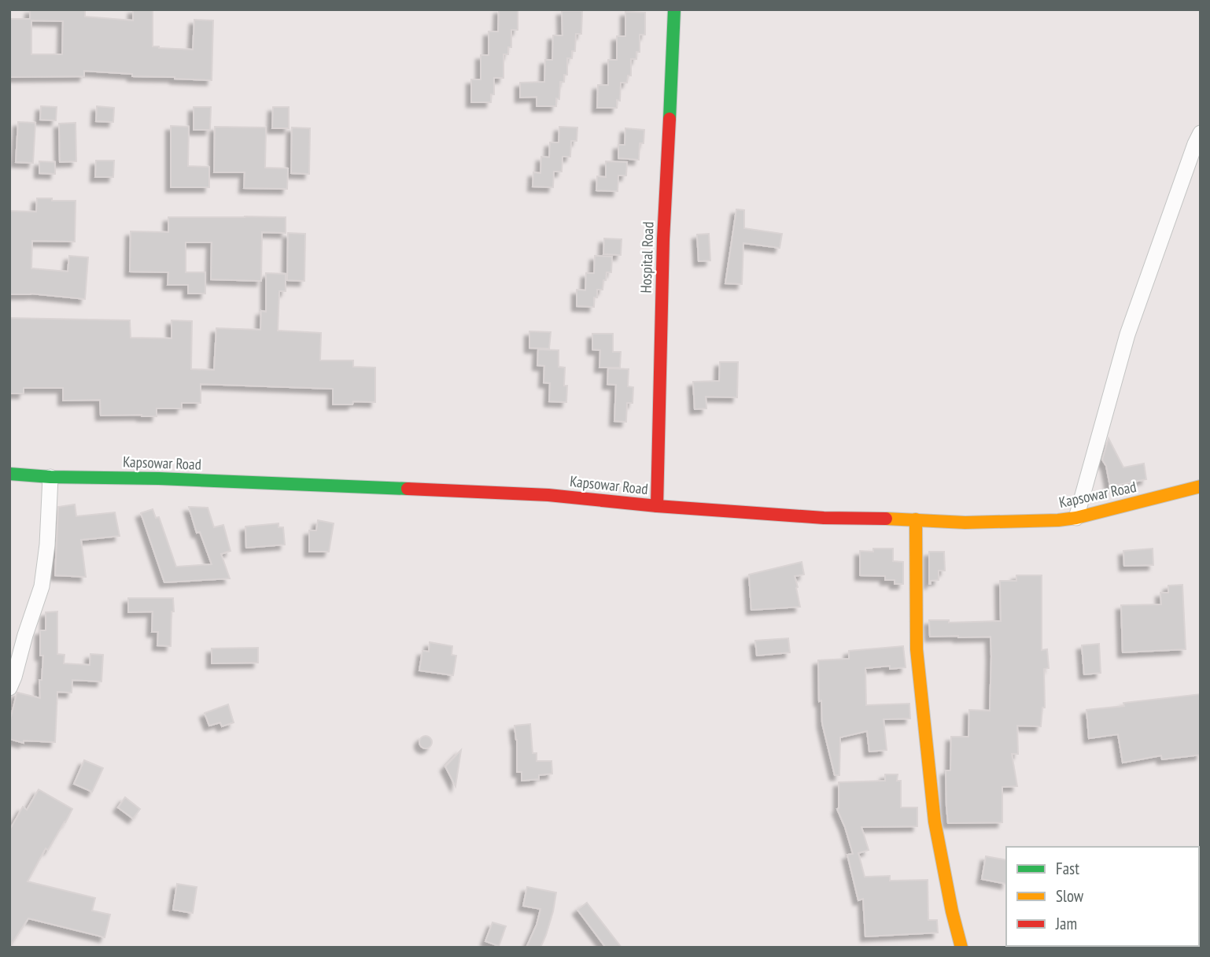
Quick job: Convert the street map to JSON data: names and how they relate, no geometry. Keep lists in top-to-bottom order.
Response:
{
  "streets": {
    "main road": ["Hospital Road", "Kapsowar Road"]
  },
  "crossings": [
    ["Hospital Road", "Kapsowar Road"]
  ],
  "legend": ["Fast", "Slow", "Jam"]
}
